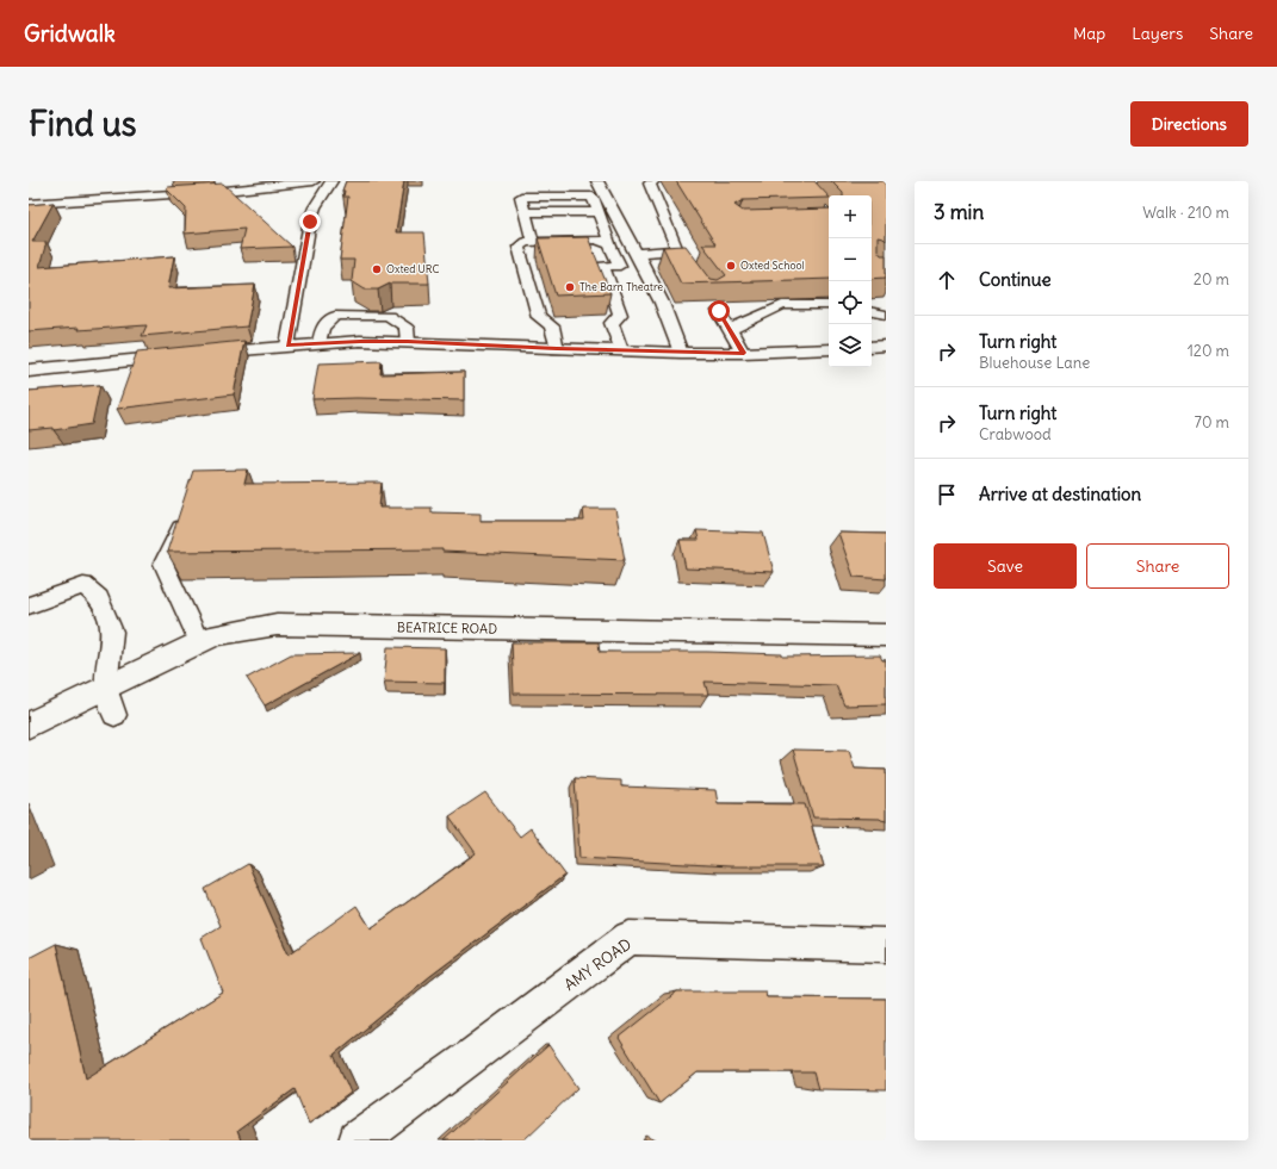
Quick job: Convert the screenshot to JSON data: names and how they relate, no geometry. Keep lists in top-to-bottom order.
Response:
{
  "streets": {
    "street": ["BEATRICE ROAD", "AMY ROAD"]
  },
  "places": ["Oxted School", "Oxted URC", "The Barn Theatre"],
  "page": {
    "header": "Gridwalk",
    "nav": ["Map", "Layers", "Share"],
    "buttons": [
      "Directions",
      ["Save", "Share"]
    ],
    "title": "Find us",
    "heading": ["3 min", "Walk · 210 m"],
    "map_buttons": ["+", "−"],
    "list": [
      ["Continue", "20 m"],
      ["Turn right", "Bluehouse Lane", "120 m"],
      ["Turn right", "Crabwood", "70 m"],
      "Arrive at destination"
    ]
  }
}
